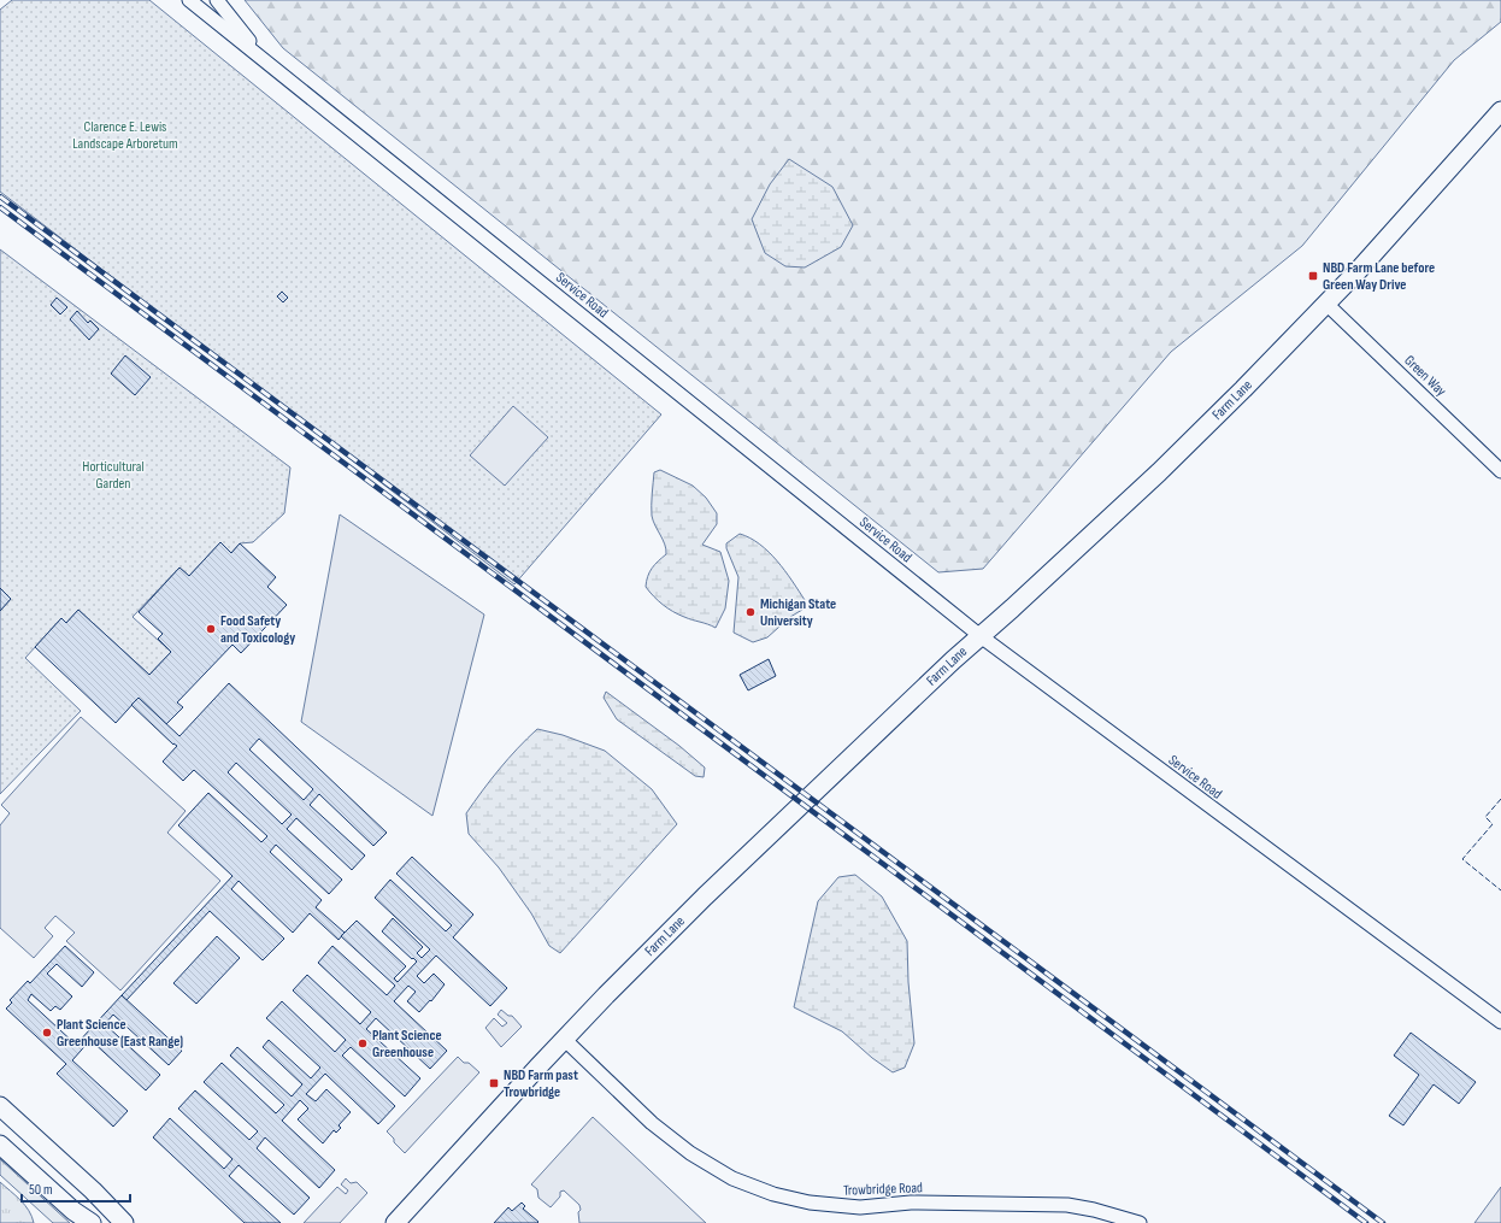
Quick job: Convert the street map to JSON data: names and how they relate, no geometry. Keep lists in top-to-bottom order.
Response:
{
  "streets": {
    "street": [
      "Service Road",
      "Green Way",
      "Farm Lane",
      "Trowbridge Road"
    ]
  },
  "crossings": [
    ["Service Road", "Farm Lane"],
    ["Green Way", "Farm Lane"],
    ["Farm Lane", "Trowbridge Road"]
  ],
  "parks": ["Clarence E. Lewis Landscape Arboretum", "Horticultural Garden"],
  "places": {
    "transit": ["NBD Farm Lane before Green Way Drive", "NBD Farm past Trowbridge"],
    "other": [
      "Michigan State University",
      "Food Safety and Toxicology",
      "Plant Science Greenhouse (East Range)",
      "Plant Science Greenhouse"
    ]
  },
  "scale_bar": "50 m"
}
